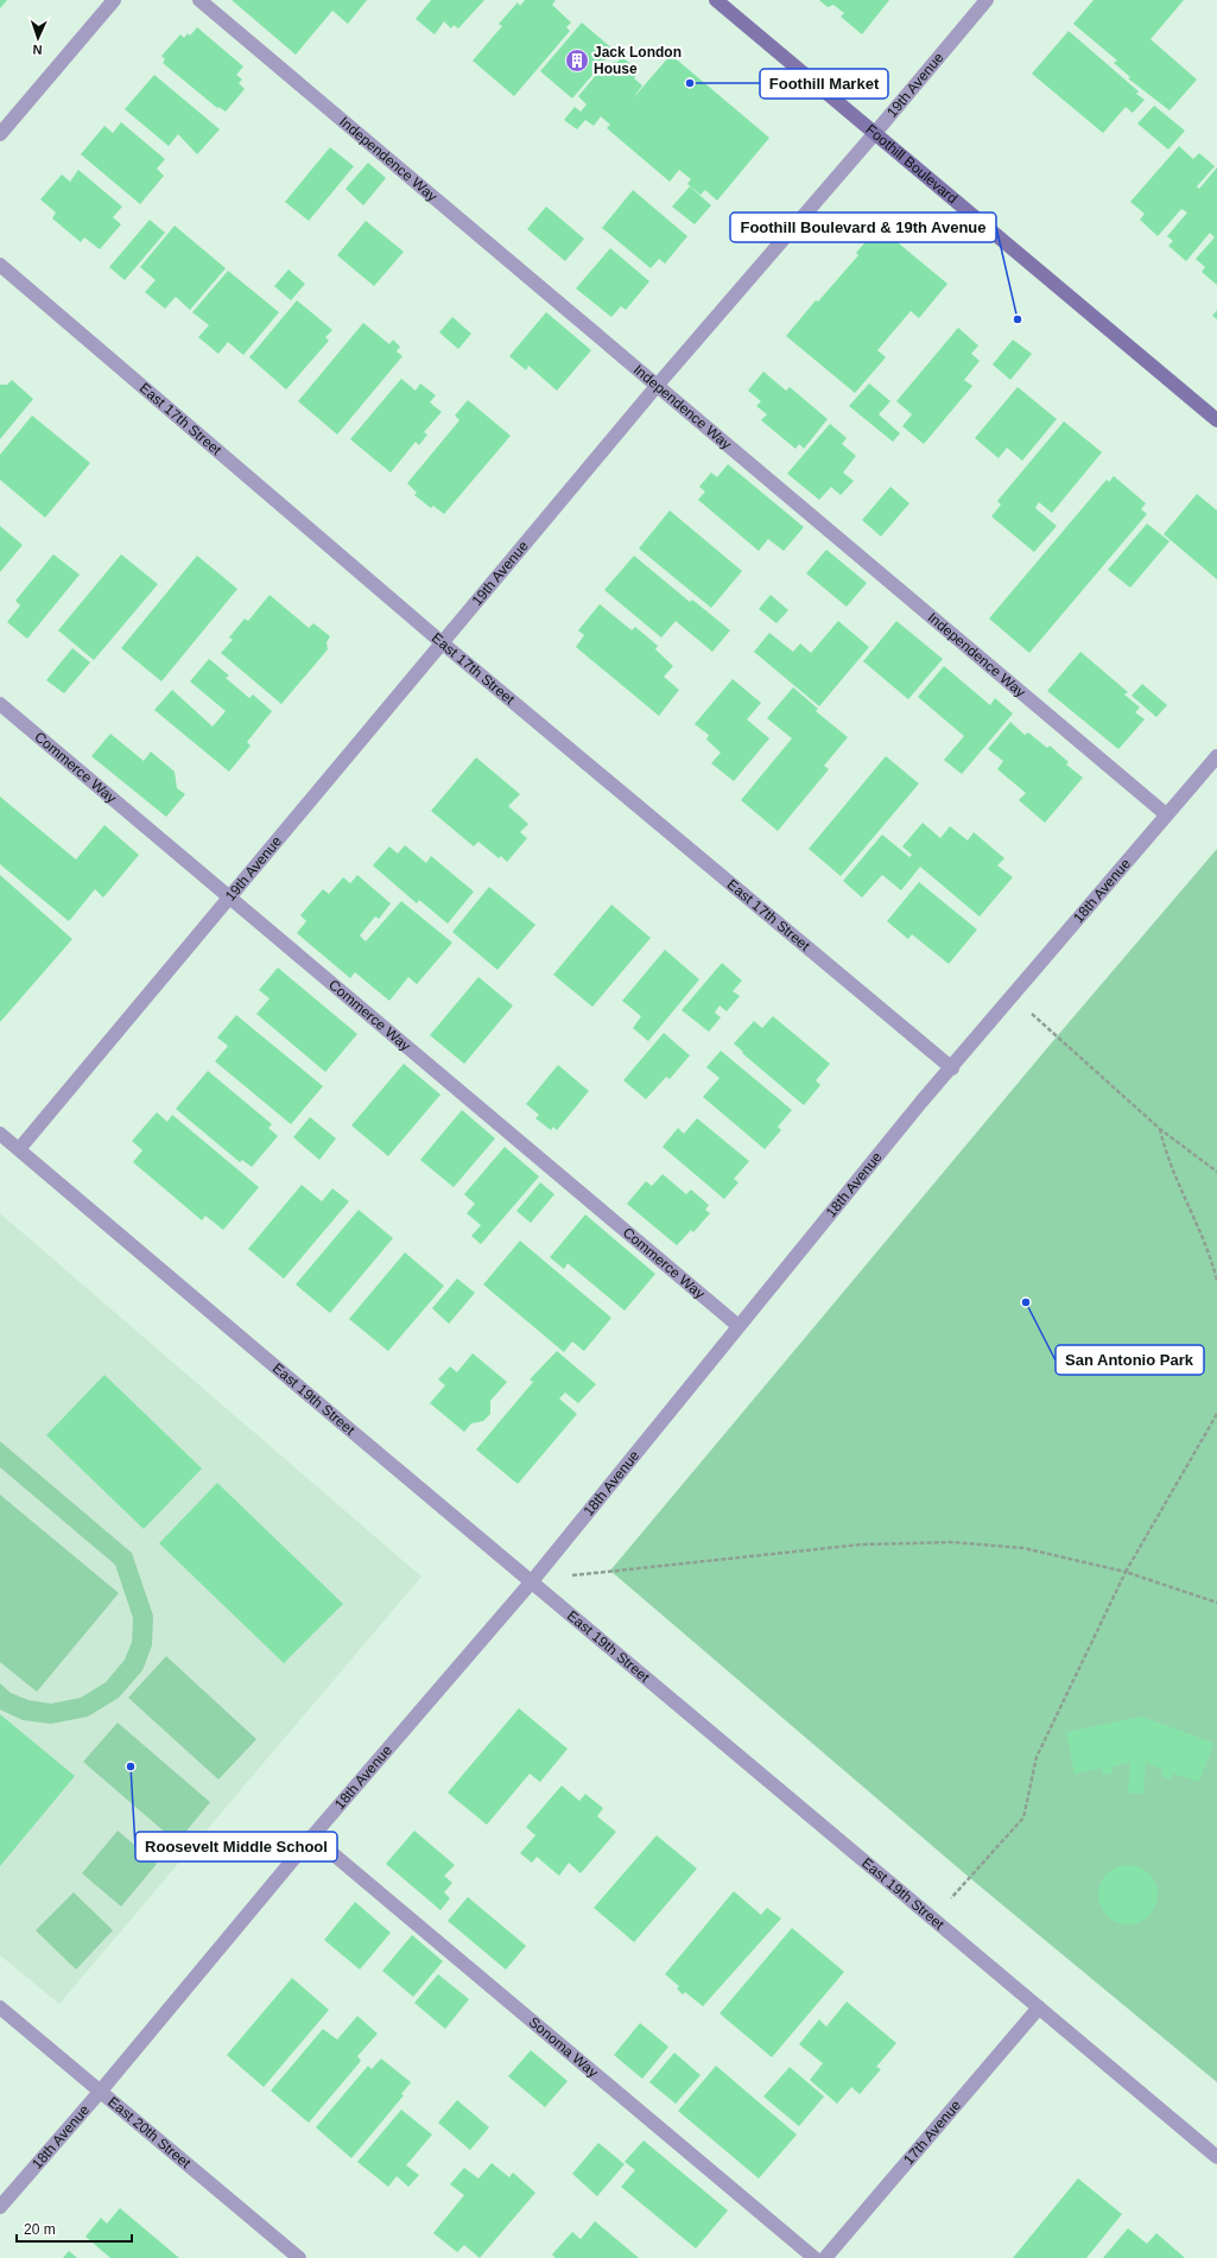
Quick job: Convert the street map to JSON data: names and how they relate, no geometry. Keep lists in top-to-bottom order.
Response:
{
  "streets": {
    "main road": ["Foothill Boulevard"],
    "street": [
      "19th Avenue",
      "Independence Way",
      "East 17th Street",
      "Commerce Way",
      "18th Avenue",
      "East 19th Street",
      "Sonoma Way",
      "East 20th Street",
      "17th Avenue"
    ]
  },
  "crossings": [
    ["19th Avenue", "Independence Way"],
    ["19th Avenue", "Foothill Boulevard"],
    ["19th Avenue", "East 17th Street"],
    ["19th Avenue", "Commerce Way"],
    ["19th Avenue", "East 19th Street"],
    ["Independence Way", "18th Avenue"],
    ["East 17th Street", "18th Avenue"],
    ["Commerce Way", "18th Avenue"],
    ["18th Avenue", "East 19th Street"],
    ["18th Avenue", "Sonoma Way"],
    ["18th Avenue", "East 20th Street"],
    ["East 19th Street", "17th Avenue"]
  ],
  "places": {
    "building": ["Jack London House"],
    "other": [
      "Foothill Market",
      "Foothill Boulevard & 19th Avenue",
      "San Antonio Park",
      "Roosevelt Middle School"
    ]
  },
  "scale_bar": "20 m",
  "north": "bottom"
}
